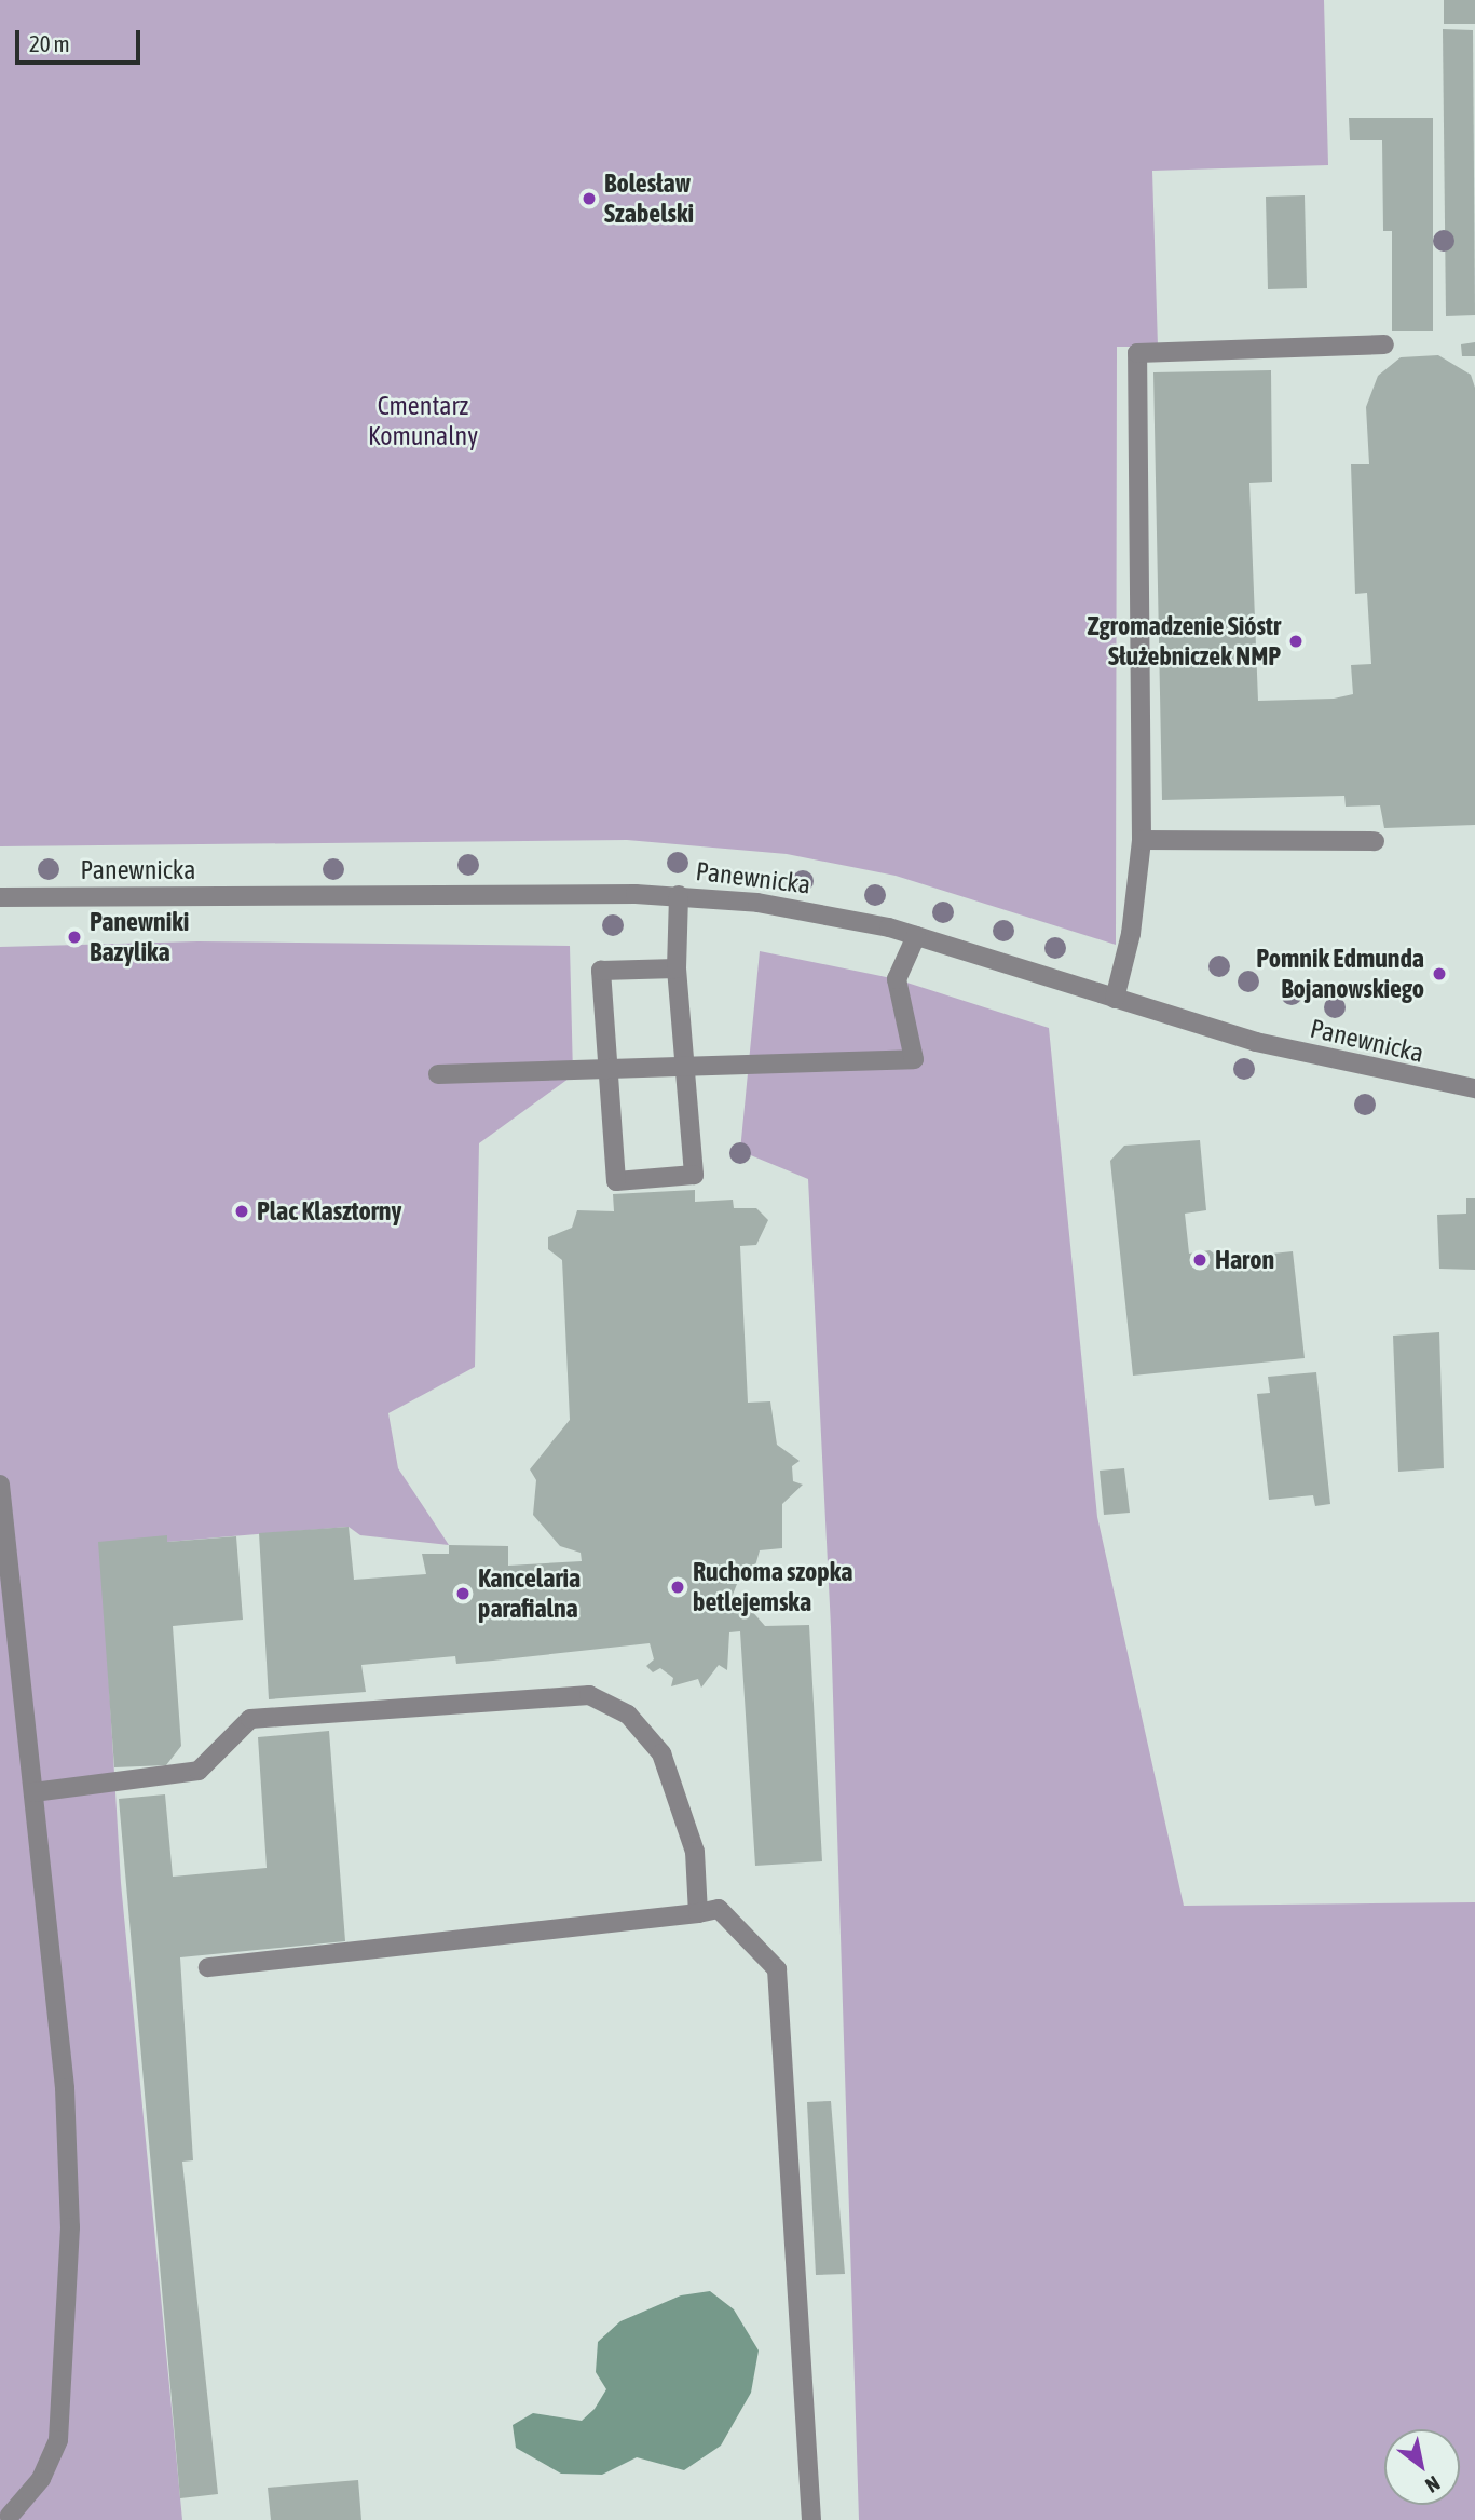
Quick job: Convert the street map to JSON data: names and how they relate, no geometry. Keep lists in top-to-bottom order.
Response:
{
  "streets": {
    "street": ["Panewnicka"]
  },
  "parks": ["Cmentarz Komunalny"],
  "places": [
    "Bolesław Szabelski",
    "Zgromadzenie Sióstr Służebniczek NMP",
    "Panewniki Bazylika",
    "Pomnik Edmunda Bojanowskiego",
    "Plac Klasztorny",
    "Haron",
    "Ruchoma szopka betlejemska",
    "Kancelaria parafialna"
  ],
  "scale_bar": "20 m",
  "north": "bottom right"
}
